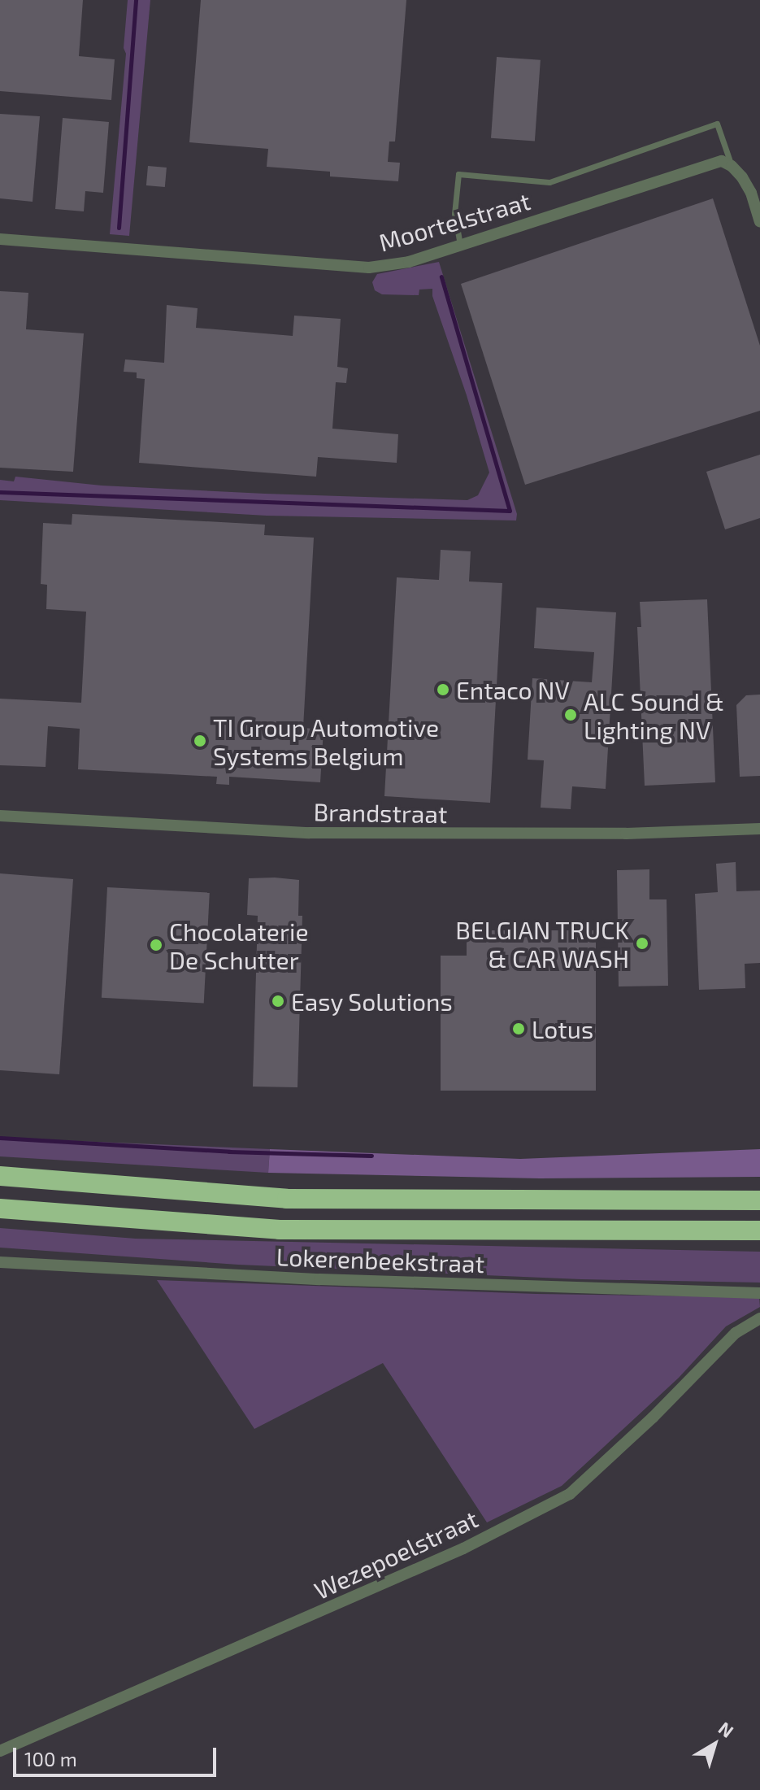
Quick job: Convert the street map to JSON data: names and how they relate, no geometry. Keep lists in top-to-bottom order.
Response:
{
  "streets": {
    "street": [
      "Moortelstraat",
      "Brandstraat",
      "Lokerenbeekstraat",
      "Wezepoelstraat"
    ]
  },
  "places": [
    "Entaco NV",
    "ALC Sound & Lighting NV",
    "TI Group Automotive Systems Belgium",
    "BELGIAN TRUCK & CAR WASH",
    "Chocolaterie De Schutter",
    "Easy Solutions",
    "Lotus"
  ],
  "scale_bar": "100 m",
  "north": "top right"
}
